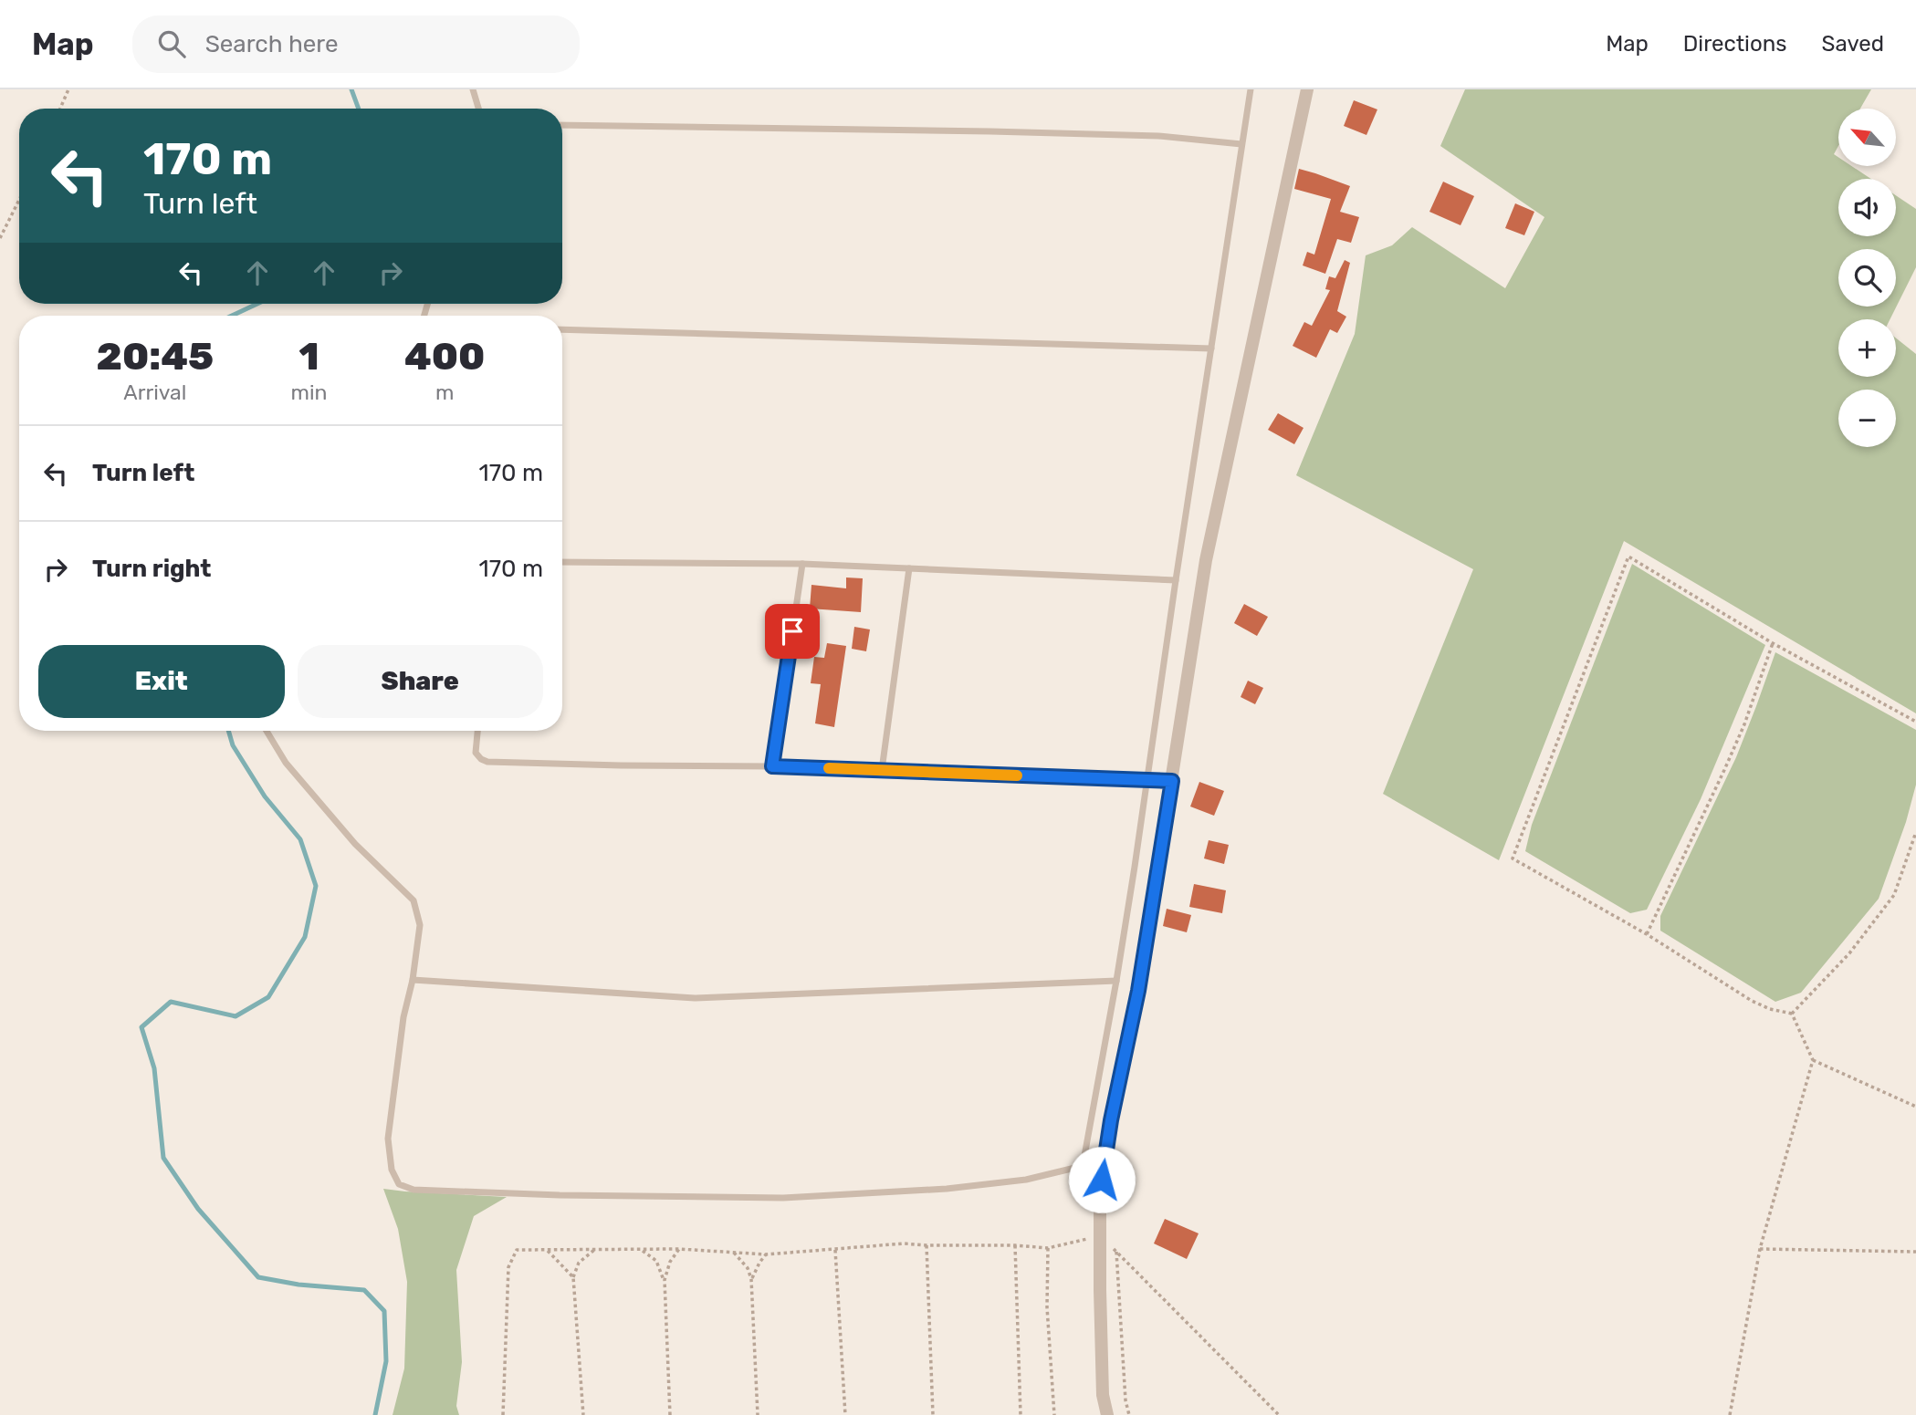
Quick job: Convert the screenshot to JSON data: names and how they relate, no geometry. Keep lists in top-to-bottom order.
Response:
{
  "north": "top left",
  "page": {
    "header": "Map",
    "search": "Search here",
    "nav": ["Map", "Directions", "Saved"],
    "map_buttons": ["+", "−"],
    "turn": ["170 m", "Turn left"],
    "eta": [
      "20:45",
      "Arrival",
      "1",
      "min",
      "400",
      "m"
    ],
    "list": [
      {
        "name": "Turn left",
        "value": "170 m"
      },
      {
        "name": "Turn right",
        "value": "170 m"
      }
    ],
    "buttons": ["Exit", "Share"]
  }
}
